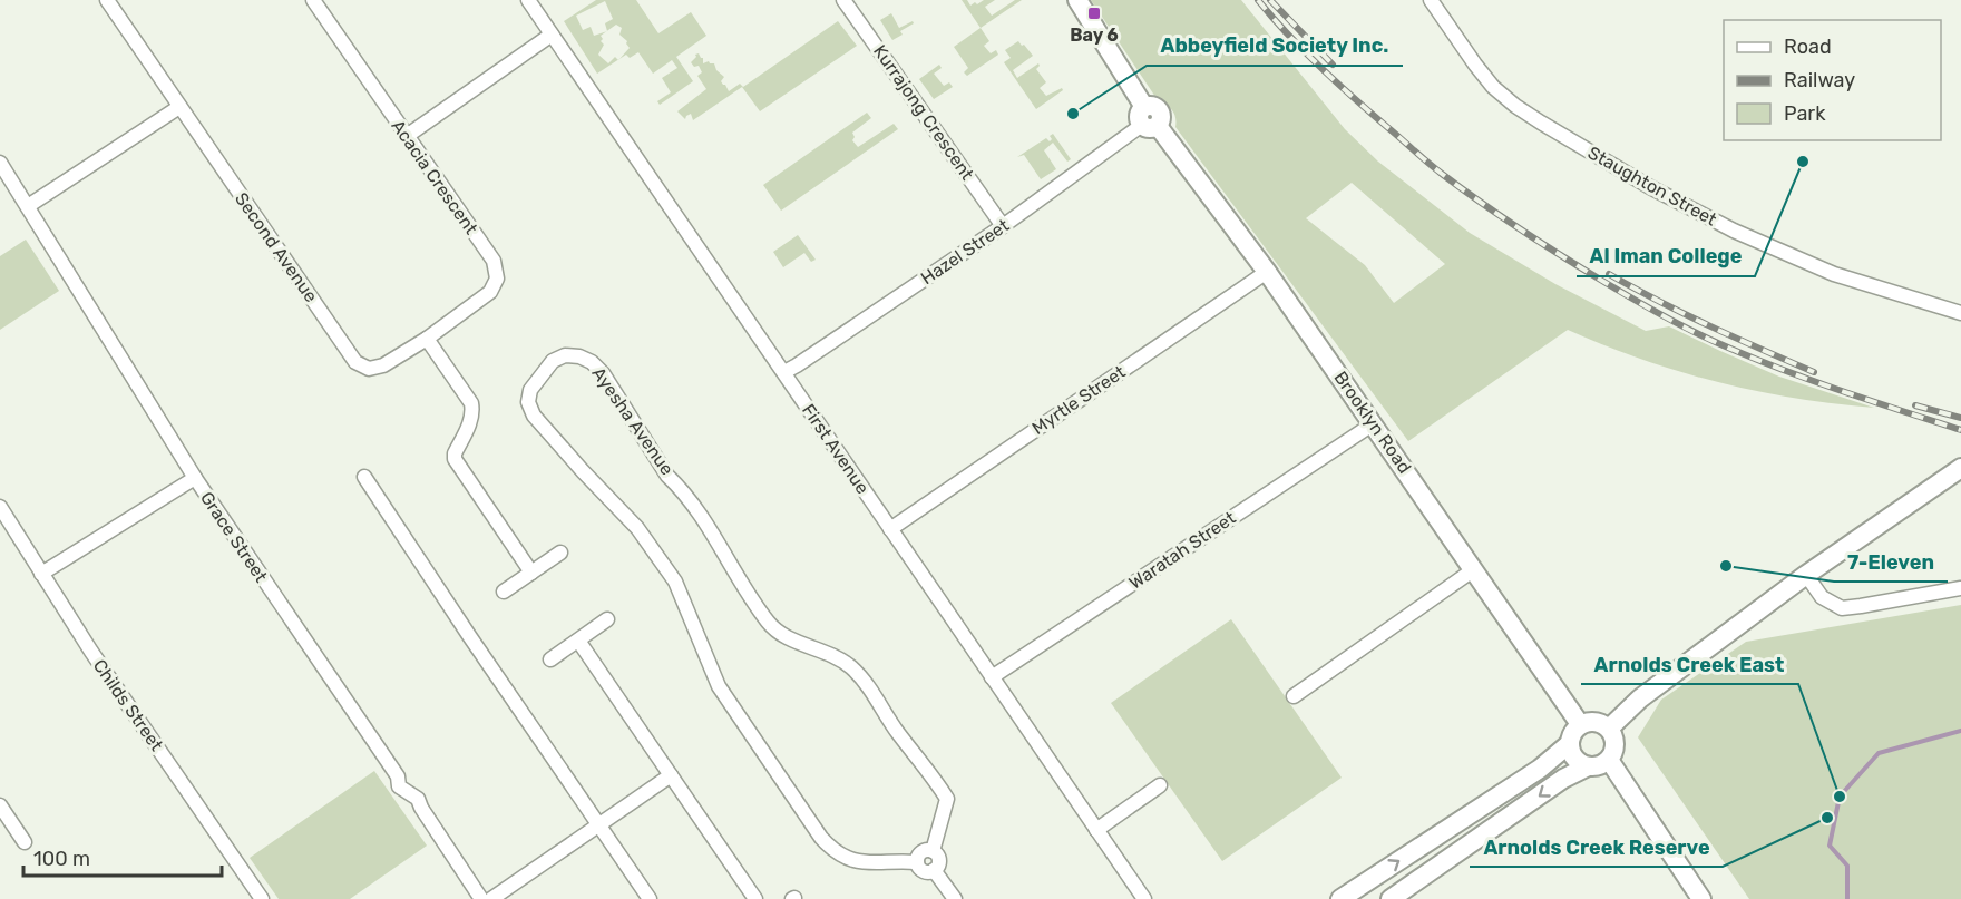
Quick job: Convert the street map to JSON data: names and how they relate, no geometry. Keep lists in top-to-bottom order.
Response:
{
  "streets": {
    "street": [
      "Kurrajong Crescent",
      "Acacia Crescent",
      "Staughton Street",
      "Second Avenue",
      "Hazel Street",
      "Myrtle Street",
      "Ayesha Avenue",
      "Brooklyn Road",
      "First Avenue",
      "Grace Street",
      "Waratah Street",
      "Childs Street"
    ]
  },
  "crossings": [
    ["Kurrajong Crescent", "Hazel Street"],
    ["Acacia Crescent", "Second Avenue"],
    ["Hazel Street", "Brooklyn Road"],
    ["Hazel Street", "First Avenue"],
    ["Myrtle Street", "Brooklyn Road"],
    ["Myrtle Street", "First Avenue"],
    ["Brooklyn Road", "Waratah Street"],
    ["First Avenue", "Waratah Street"]
  ],
  "places": {
    "transit": ["Bay 6"],
    "other": [
      "Abbeyfield Society Inc.",
      "Al Iman College",
      "7-Eleven",
      "Arnolds Creek East",
      "Arnolds Creek Reserve"
    ]
  },
  "legend": ["Road", "Railway", "Park"],
  "scale_bar": "100 m"
}
